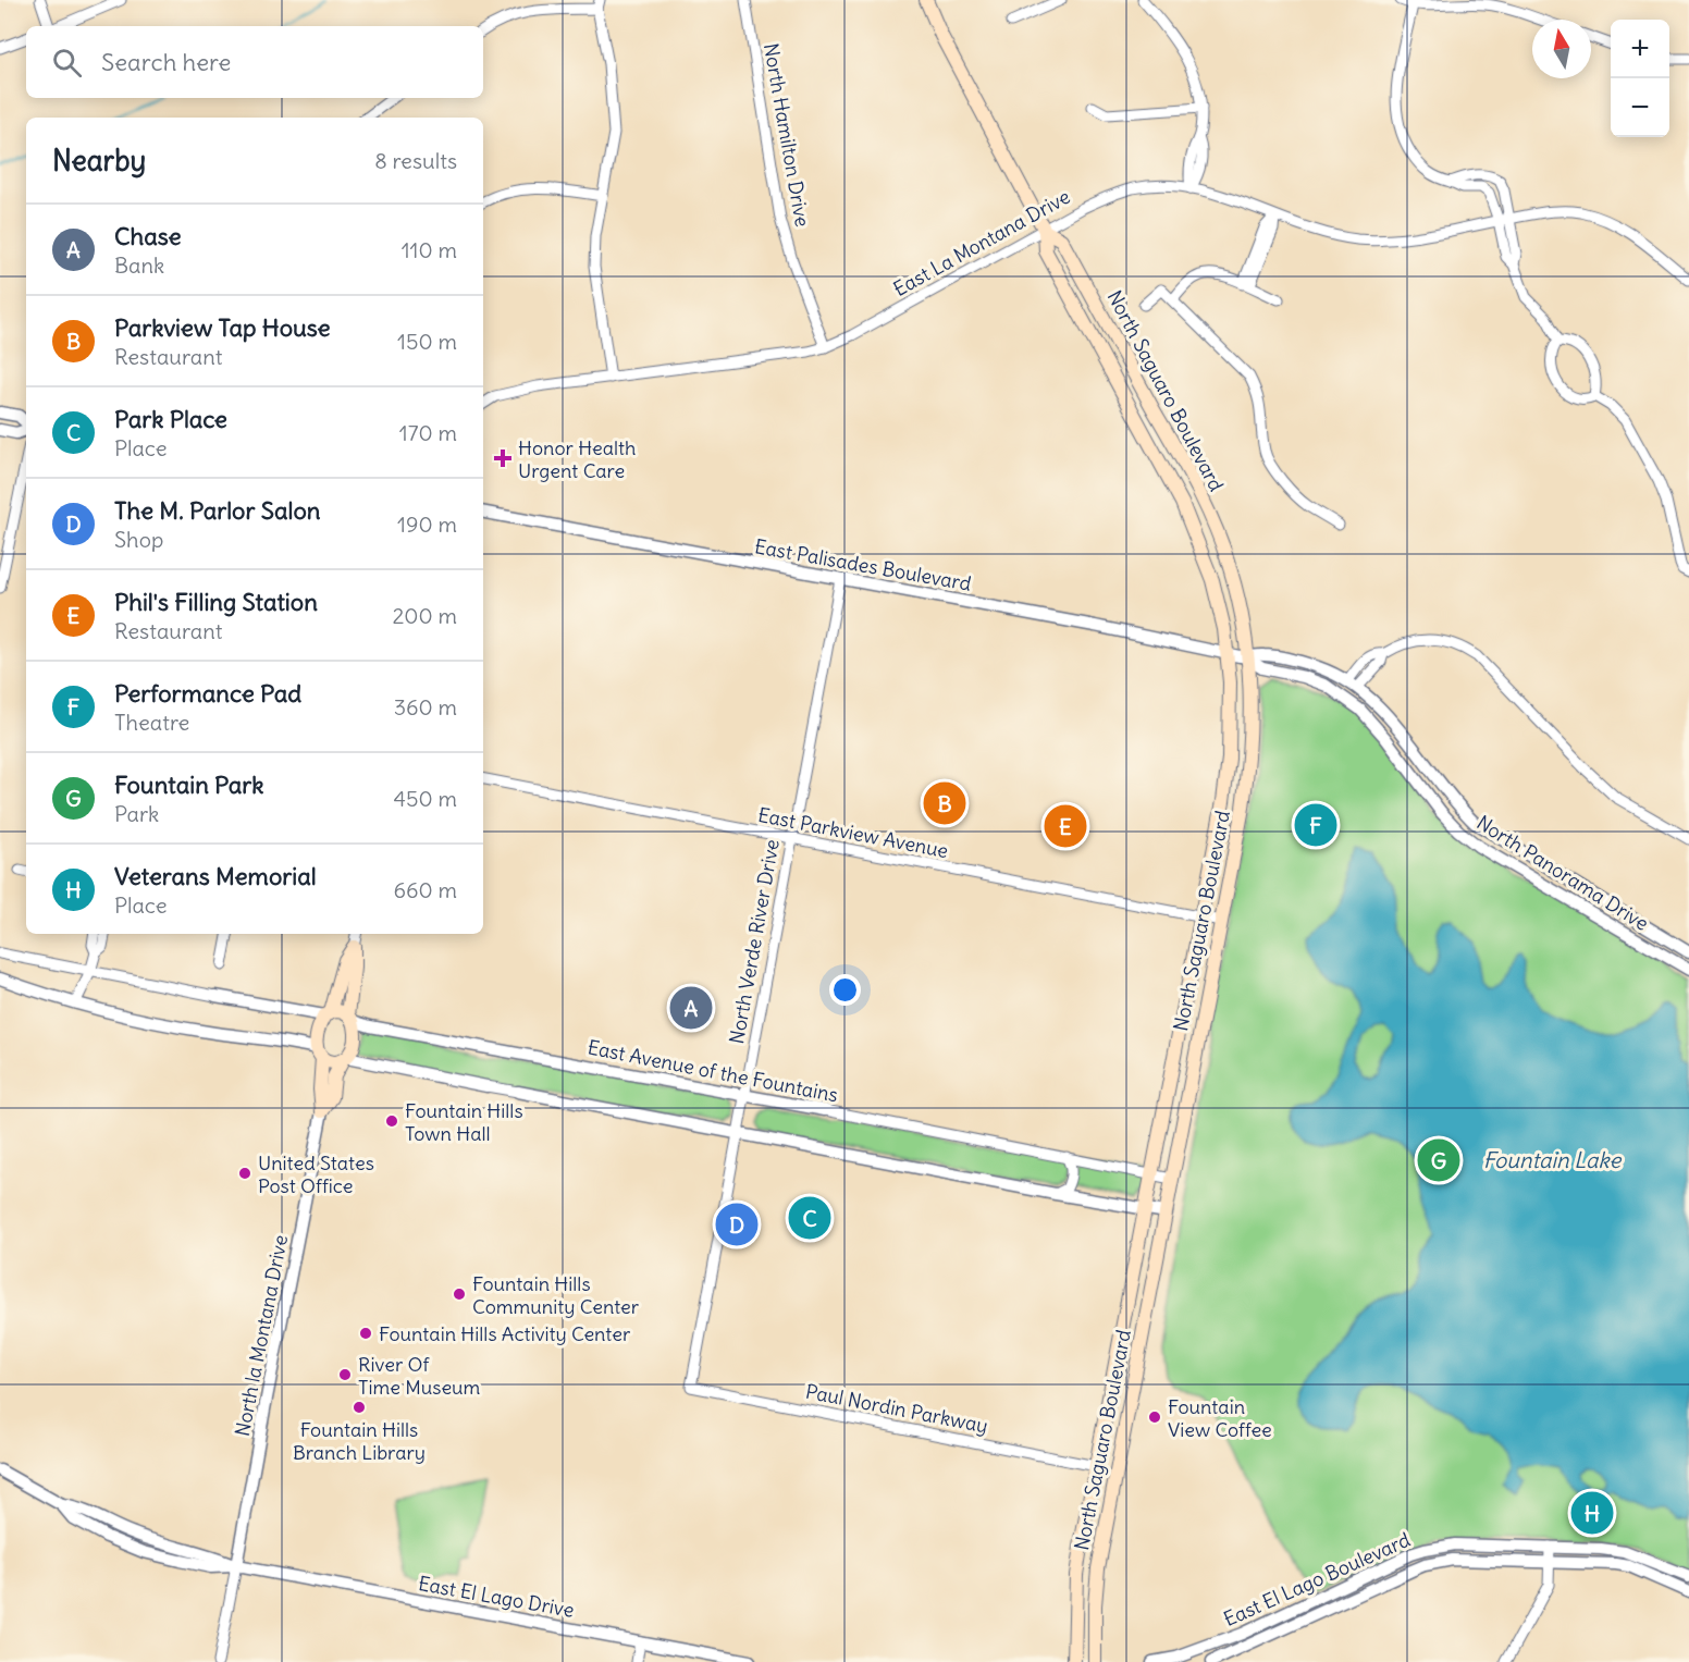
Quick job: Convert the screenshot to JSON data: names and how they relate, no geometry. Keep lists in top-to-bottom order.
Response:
{
  "streets": {
    "main road": ["North Saguaro Boulevard"],
    "street": [
      "North Hamilton Drive",
      "East La Montana Drive",
      "East Palisades Boulevard",
      "East Parkview Avenue",
      "North Panorama Drive",
      "North Verde River Drive",
      "East Avenue of the Fountains",
      "North la Montana Drive",
      "Paul Nordin Parkway",
      "East El Lago Boulevard",
      "East El Lago Drive"
    ]
  },
  "crossings": [
    ["North Hamilton Drive", "East La Montana Drive"],
    ["East La Montana Drive", "North Saguaro Boulevard"],
    ["North Saguaro Boulevard", "East Palisades Boulevard"],
    ["North Saguaro Boulevard", "East Parkview Avenue"],
    ["North Saguaro Boulevard", "North Panorama Drive"],
    ["North Saguaro Boulevard", "East Avenue of the Fountains"],
    ["North Saguaro Boulevard", "Paul Nordin Parkway"],
    ["East Palisades Boulevard", "North Panorama Drive"],
    ["East Palisades Boulevard", "North Verde River Drive"],
    ["East Parkview Avenue", "North Verde River Drive"],
    ["North Verde River Drive", "East Avenue of the Fountains"],
    ["North Verde River Drive", "Paul Nordin Parkway"],
    ["North la Montana Drive", "East El Lago Drive"]
  ],
  "water": ["Fountain Lake"],
  "places": {
    "health": ["Honor Health Urgent Care"],
    "other": [
      "Fountain Hills Town Hall",
      "United States Post Office",
      "Fountain Hills Community Center",
      "Fountain Hills Activity Center",
      "River Of Time Museum",
      "Fountain Hills Branch Library",
      "Fountain View Coffee"
    ]
  },
  "north": "top",
  "page": {
    "map_buttons": ["+", "−"],
    "search": "Search here",
    "heading": ["Nearby", "8 results"],
    "list": [
      {
        "mark": "A",
        "name": "Chase",
        "note": "Bank",
        "value": "110 m"
      },
      {
        "mark": "B",
        "name": "Parkview Tap House",
        "note": "Restaurant",
        "value": "150 m"
      },
      {
        "mark": "C",
        "name": "Park Place",
        "note": "Place",
        "value": "170 m"
      },
      {
        "mark": "D",
        "name": "The M. Parlor Salon",
        "note": "Shop",
        "value": "190 m"
      },
      {
        "mark": "E",
        "name": "Phil's Filling Station",
        "note": "Restaurant",
        "value": "200 m"
      },
      {
        "mark": "F",
        "name": "Performance Pad",
        "note": "Theatre",
        "value": "360 m"
      },
      {
        "mark": "G",
        "name": "Fountain Park",
        "note": "Park",
        "value": "450 m"
      },
      {
        "mark": "H",
        "name": "Veterans Memorial",
        "note": "Place",
        "value": "660 m"
      }
    ],
    "pins": [
      "B",
      "F",
      "E",
      "A",
      "G",
      "C",
      "D",
      "H"
    ]
  }
}
